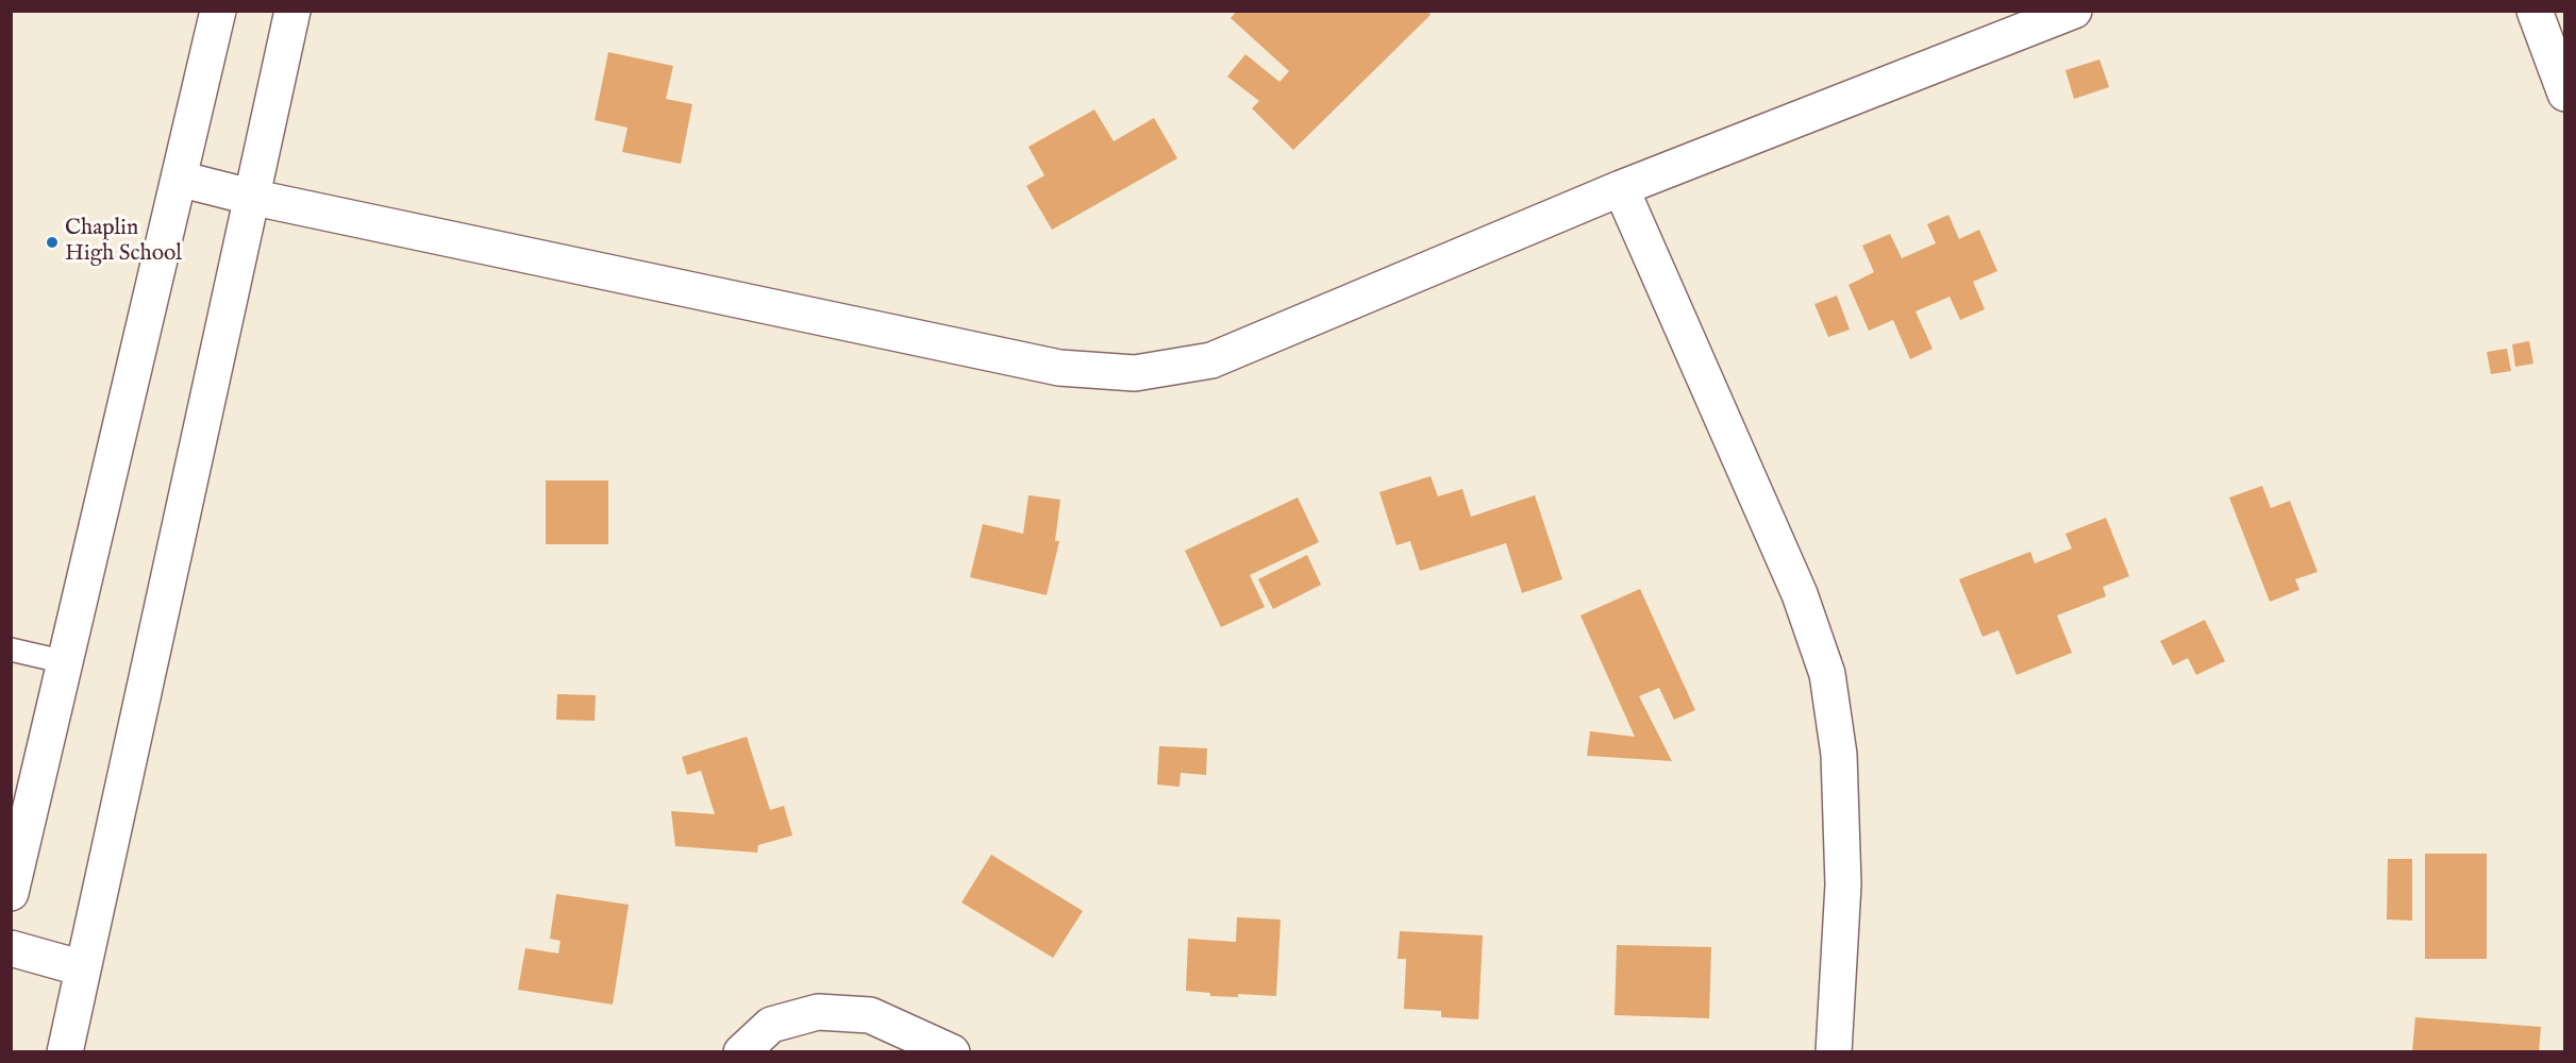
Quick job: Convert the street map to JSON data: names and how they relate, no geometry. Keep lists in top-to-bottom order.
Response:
{
  "places": ["Chaplin High School"]
}
